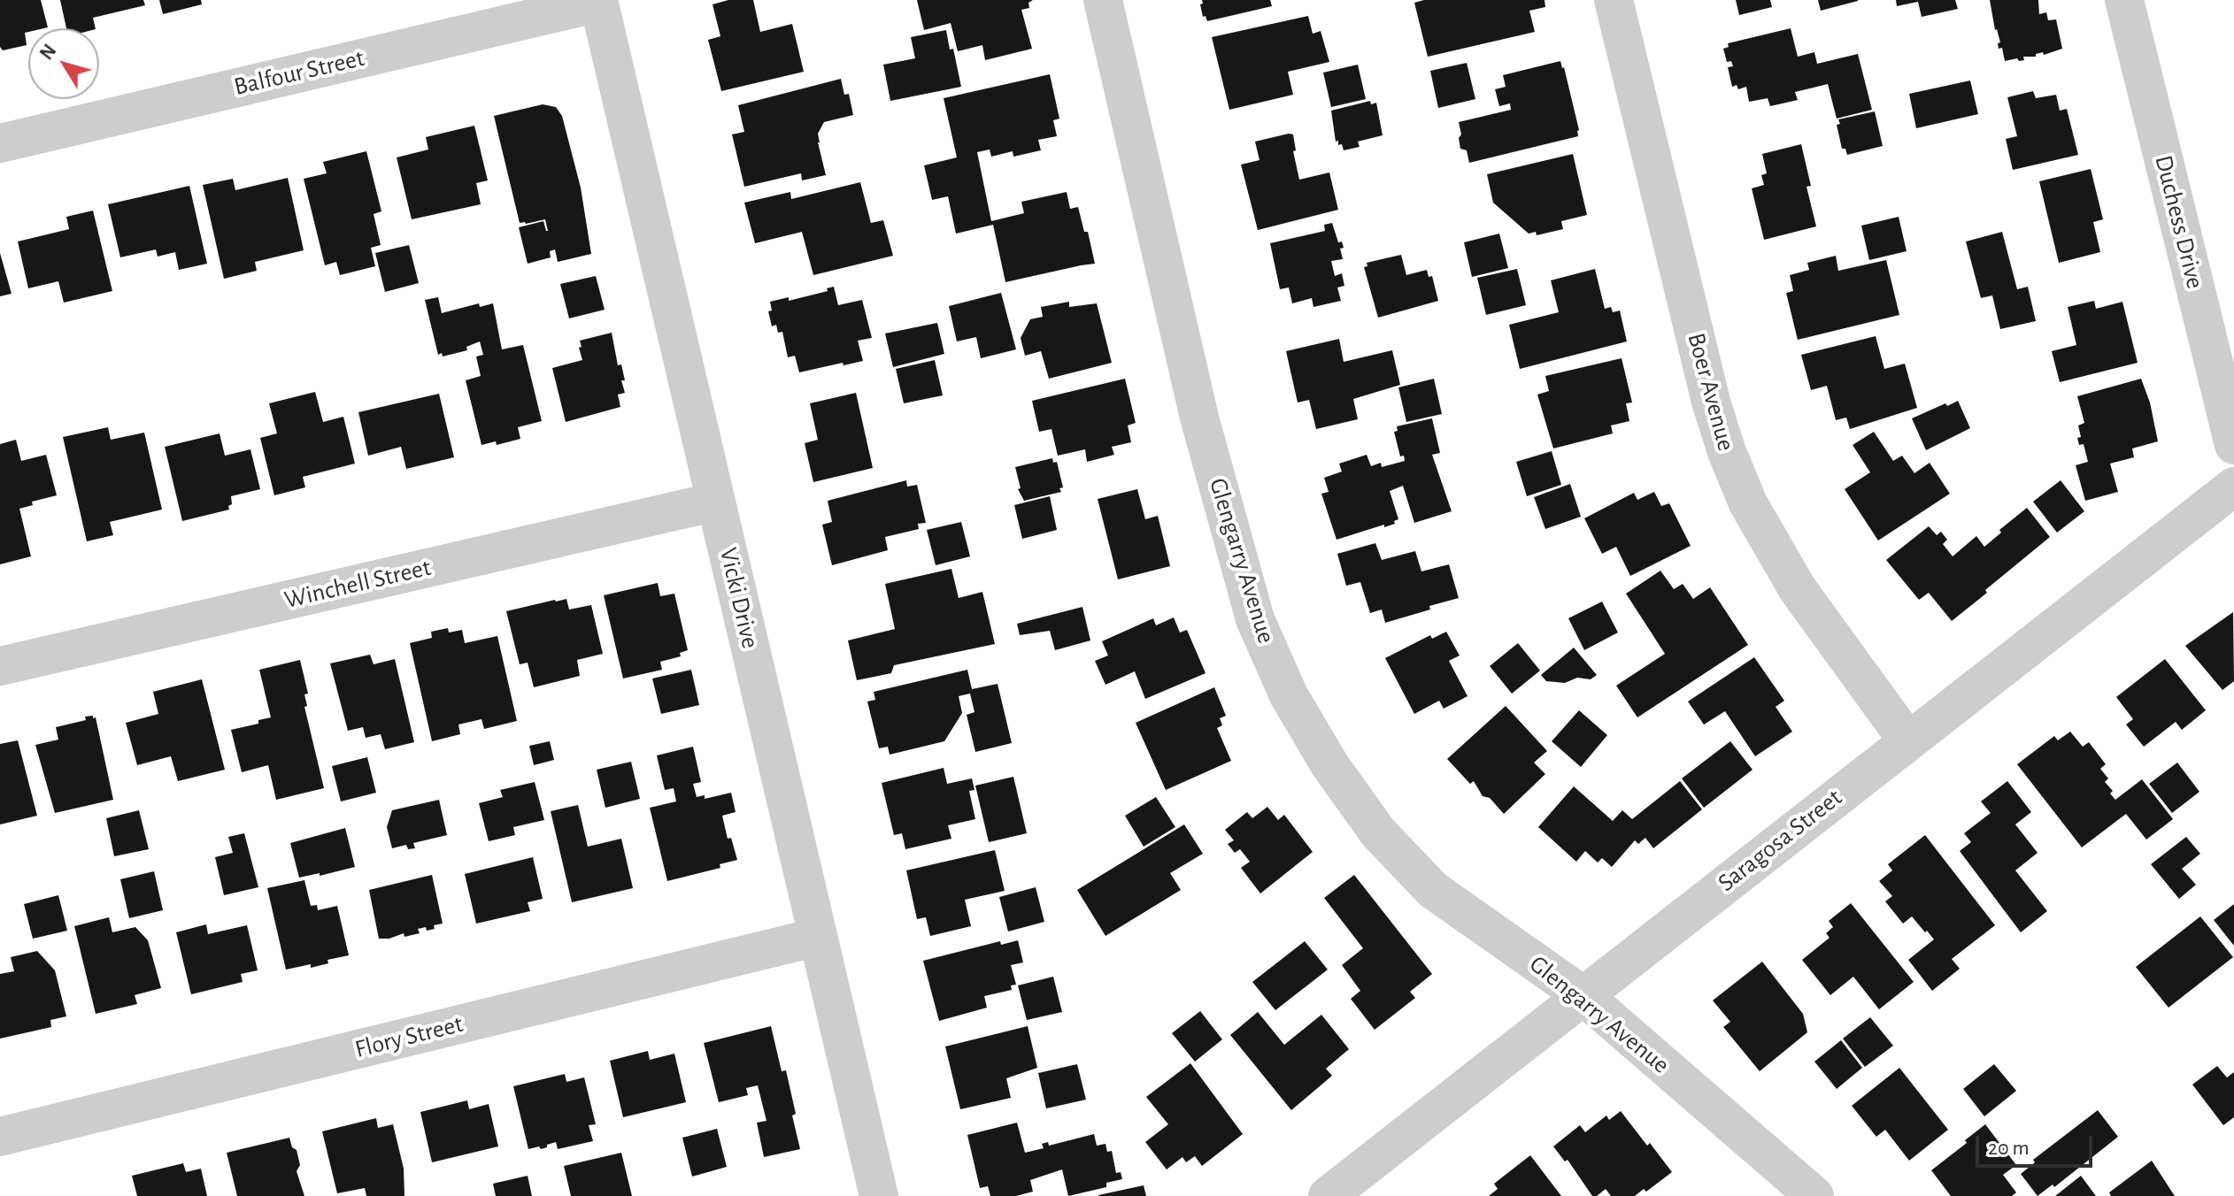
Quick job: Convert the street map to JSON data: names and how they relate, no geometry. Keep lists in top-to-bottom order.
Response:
{
  "streets": {
    "street": [
      "Balfour Street",
      "Duchess Drive",
      "Boer Avenue",
      "Glengarry Avenue",
      "Winchell Street",
      "Vicki Drive",
      "Saragosa Street",
      "Flory Street"
    ]
  },
  "crossings": [
    ["Balfour Street", "Vicki Drive"],
    ["Boer Avenue", "Saragosa Street"],
    ["Glengarry Avenue", "Saragosa Street"],
    ["Winchell Street", "Vicki Drive"],
    ["Vicki Drive", "Flory Street"]
  ],
  "scale_bar": "20 m",
  "north": "top left"
}
